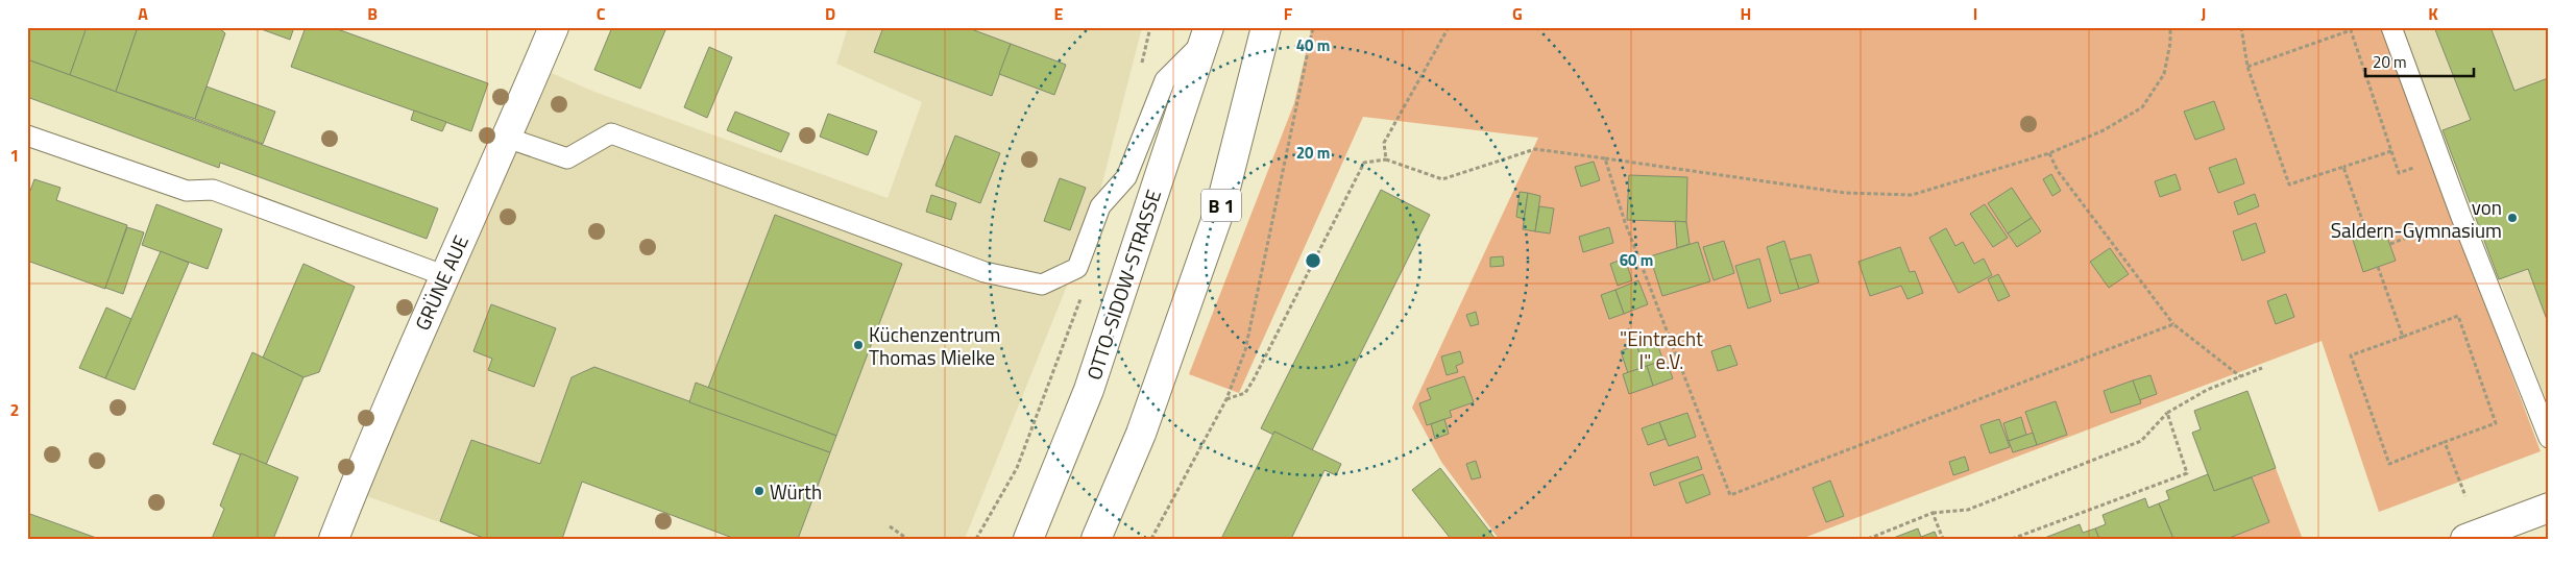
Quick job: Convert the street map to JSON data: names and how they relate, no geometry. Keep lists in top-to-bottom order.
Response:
{
  "streets": {
    "main road": ["B 1", "GRÜNE AUE", "OTTO-SIDOW-STRASSE"]
  },
  "parks": ["\"Eintracht I\" e.V."],
  "places": ["von Saldern-Gymnasium", "Küchenzentrum Thomas Mielke", "Würth"],
  "scale_bar": "20 m",
  "grid": {
    "columns": [
      "A",
      "B",
      "C",
      "D",
      "E",
      "F",
      "G",
      "H",
      "I",
      "J",
      "K"
    ],
    "rows": ["1", "2"]
  },
  "rings": ["40 m", "20 m", "60 m"]
}
